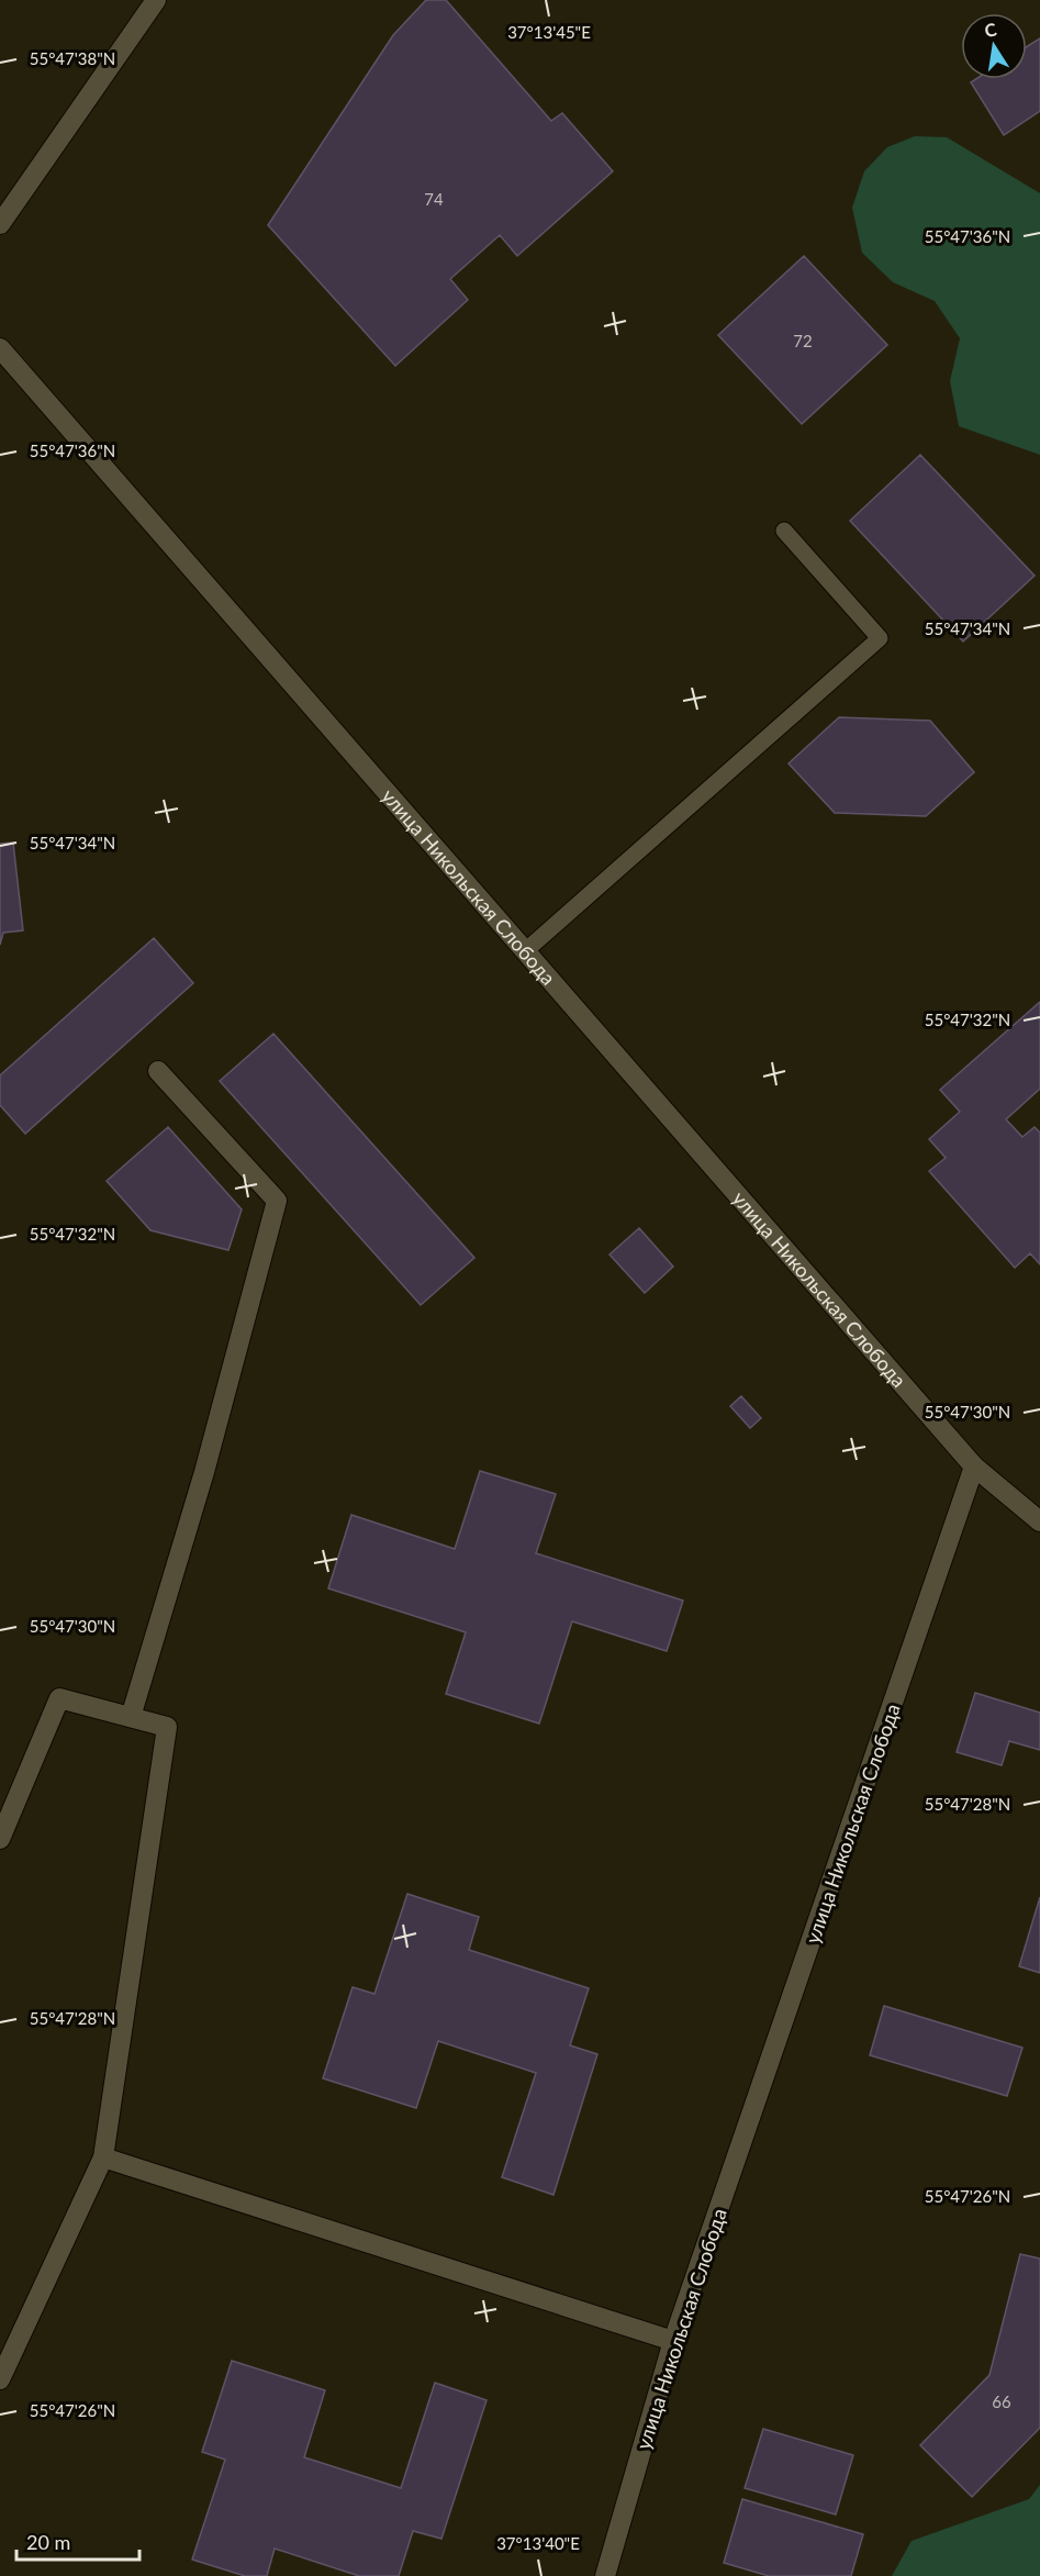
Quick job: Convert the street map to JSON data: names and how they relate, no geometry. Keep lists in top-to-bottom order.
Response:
{
  "streets": {
    "street": ["улица Никольская Слобода"]
  },
  "house_numbers": ["74", "72", "66"],
  "scale_bar": "20 m",
  "north": "top",
  "coordinates": [
    "37°13'45\"E",
    "55°47'38\"N",
    "55°47'36\"N",
    "55°47'34\"N",
    "55°47'32\"N",
    "55°47'30\"N",
    "55°47'28\"N",
    "55°47'26\"N",
    "37°13'40\"E"
  ]
}
